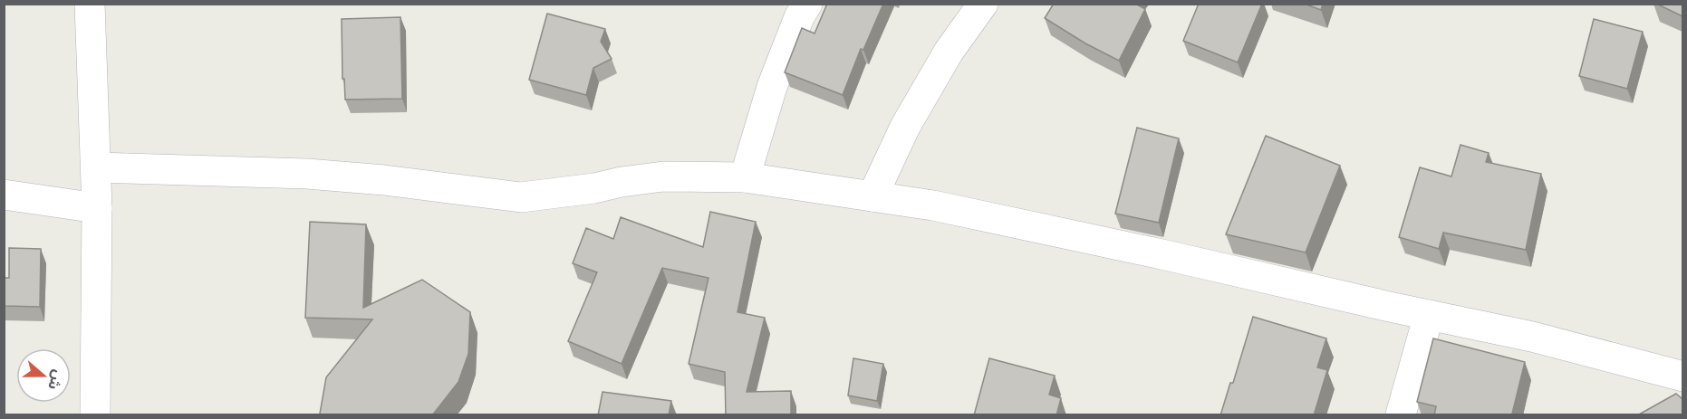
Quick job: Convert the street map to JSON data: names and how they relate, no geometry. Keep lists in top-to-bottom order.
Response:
{
  "north": "right"
}
